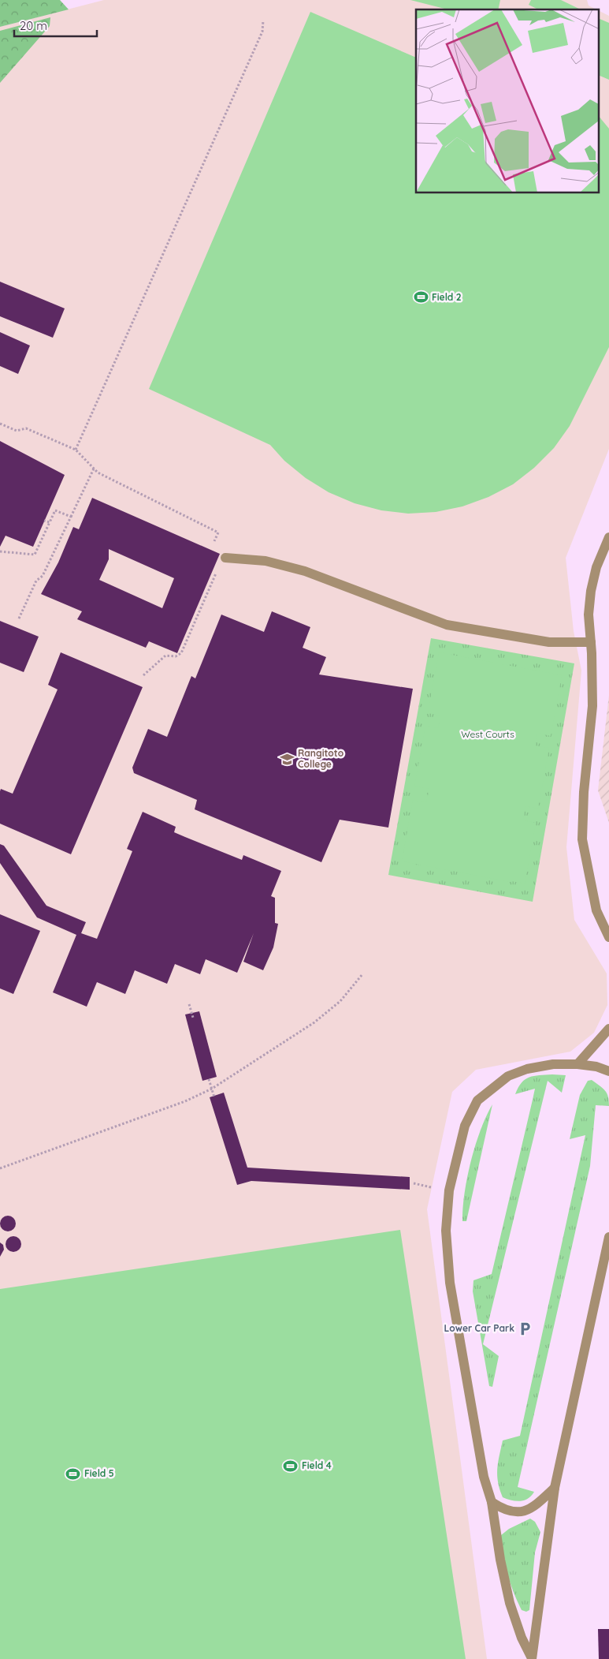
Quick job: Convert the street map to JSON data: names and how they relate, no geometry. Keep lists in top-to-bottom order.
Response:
{
  "parks": ["West Courts"],
  "places": {
    "sports": ["Field 2", "Field 4", "Field 5"],
    "school or university": ["Rangitoto College"],
    "parking": ["Lower Car Park"]
  },
  "scale_bar": "20 m"
}
